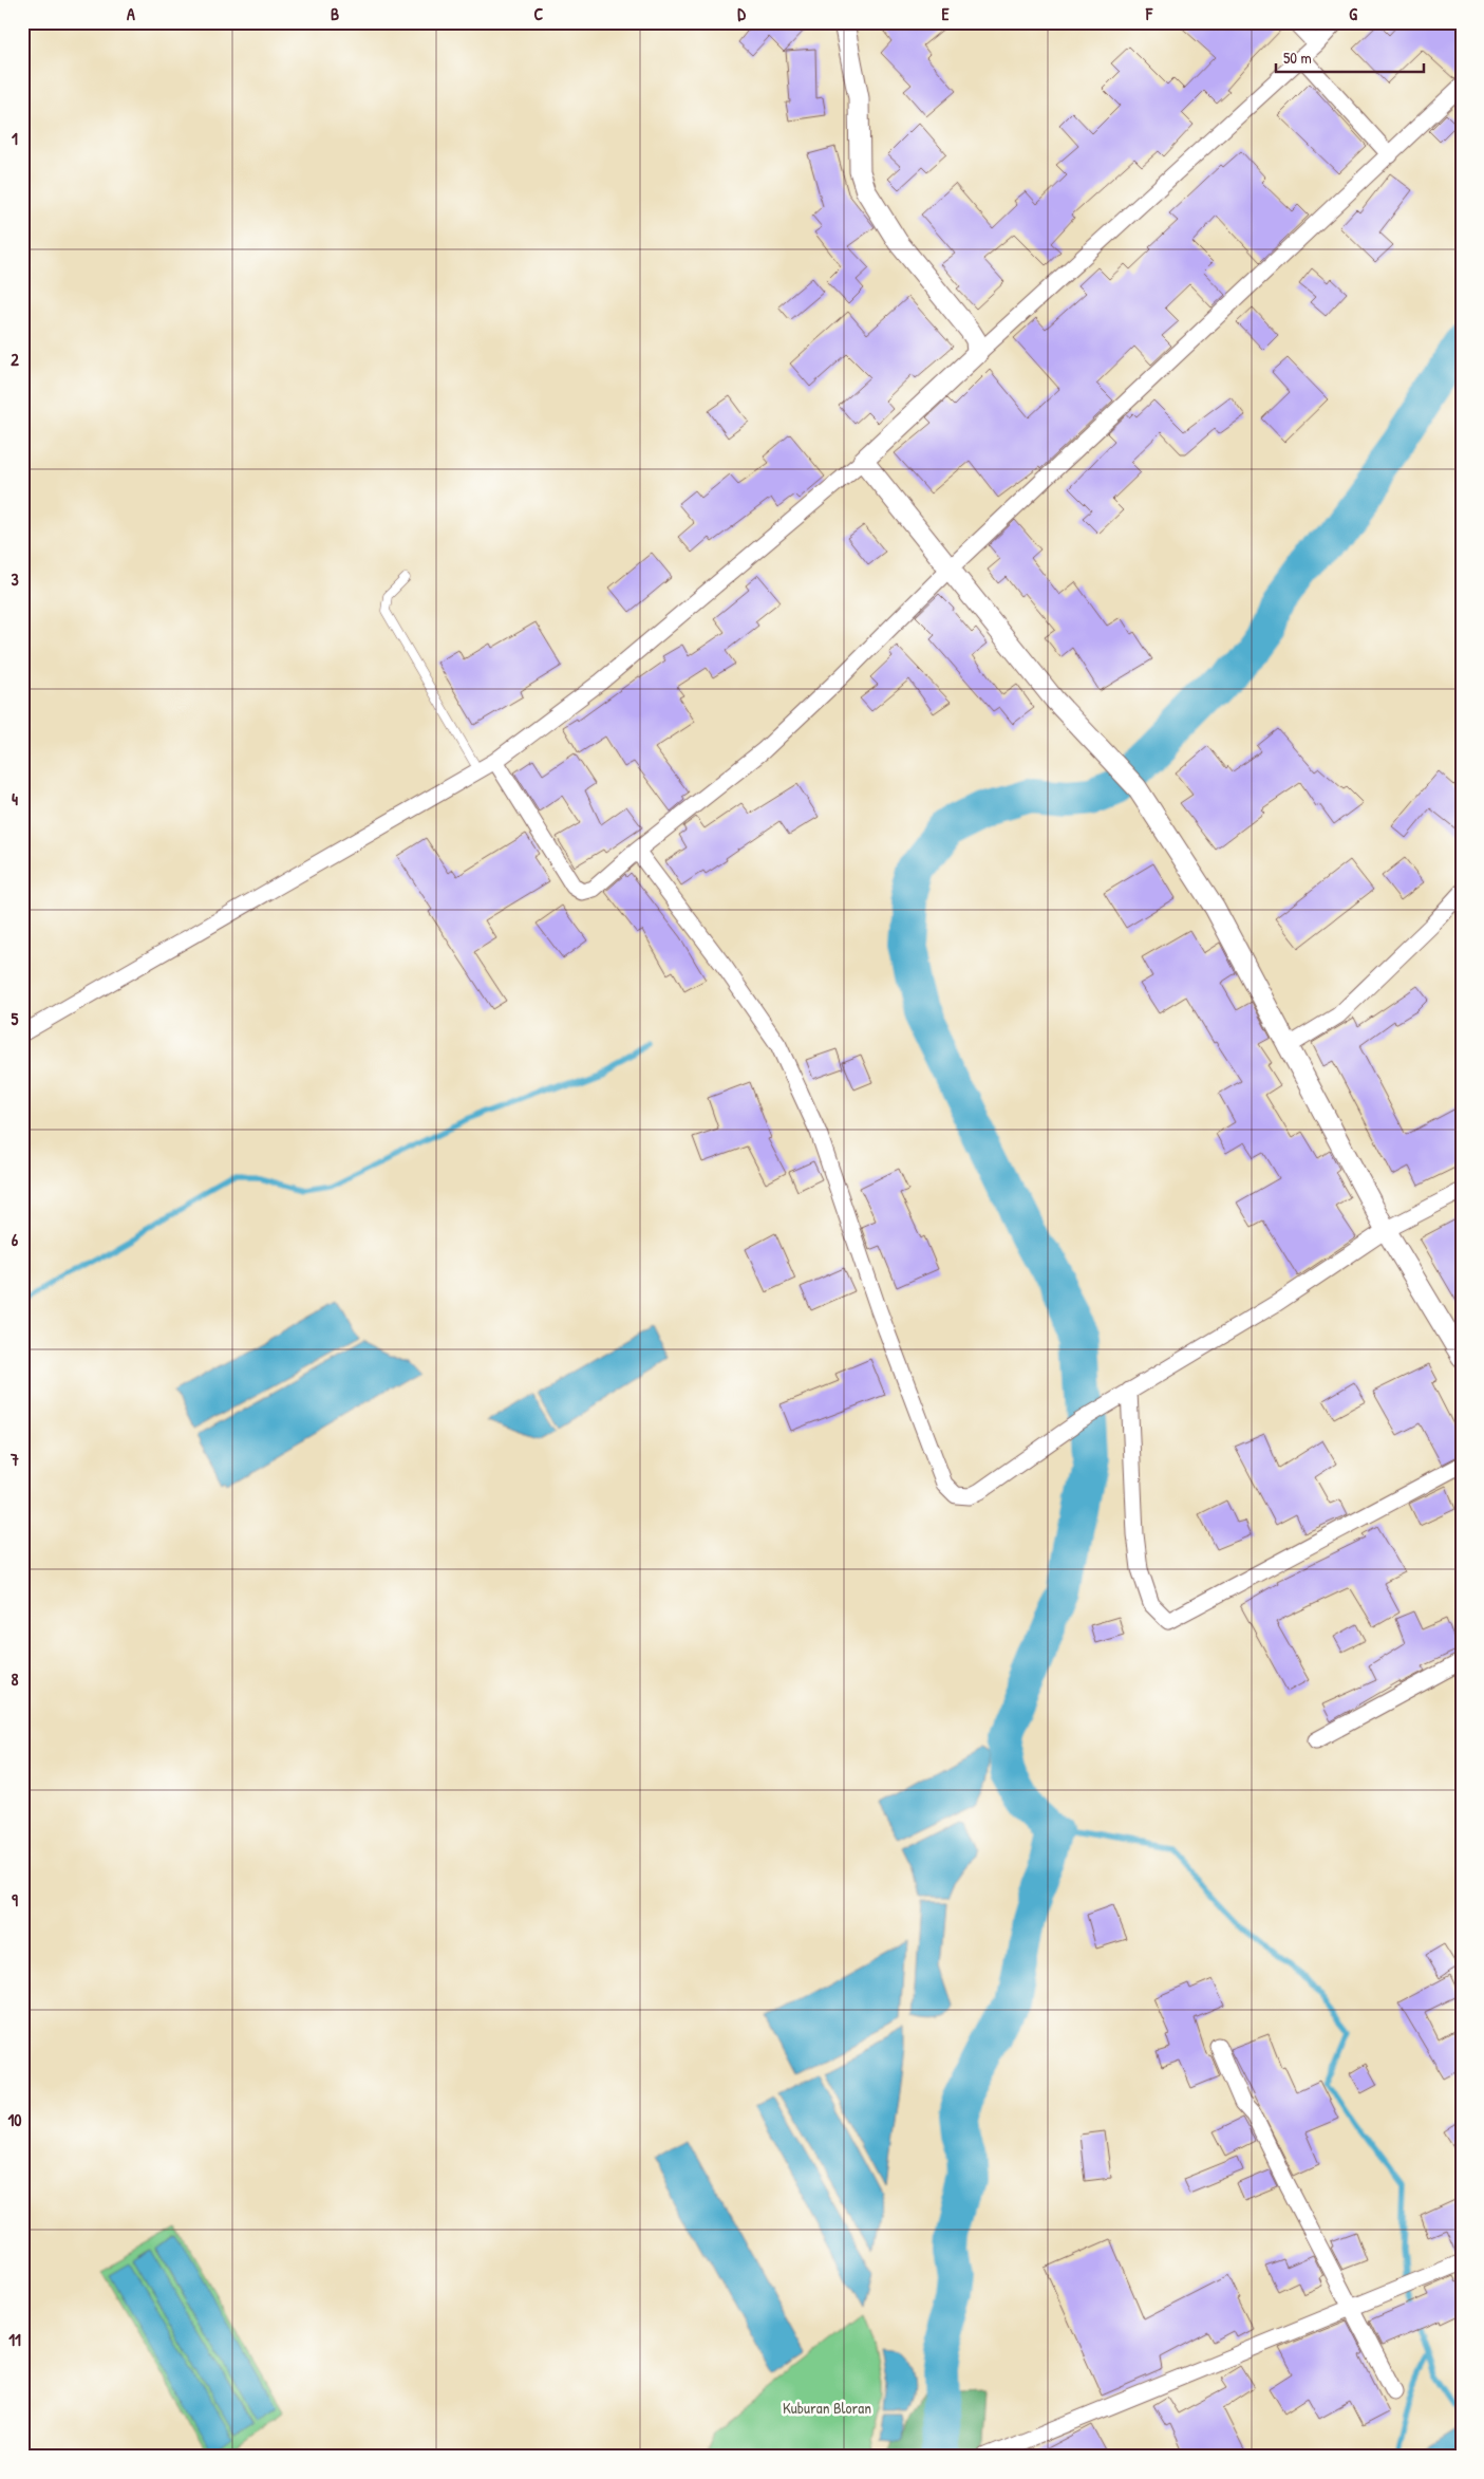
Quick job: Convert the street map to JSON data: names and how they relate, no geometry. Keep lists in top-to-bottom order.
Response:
{
  "parks": ["Kuburan Bloran"],
  "scale_bar": "50 m",
  "grid": {
    "columns": [
      "A",
      "B",
      "C",
      "D",
      "E",
      "F",
      "G"
    ],
    "rows": [
      "1",
      "2",
      "3",
      "4",
      "5",
      "6",
      "7",
      "8",
      "9",
      "10",
      "11"
    ]
  }
}
